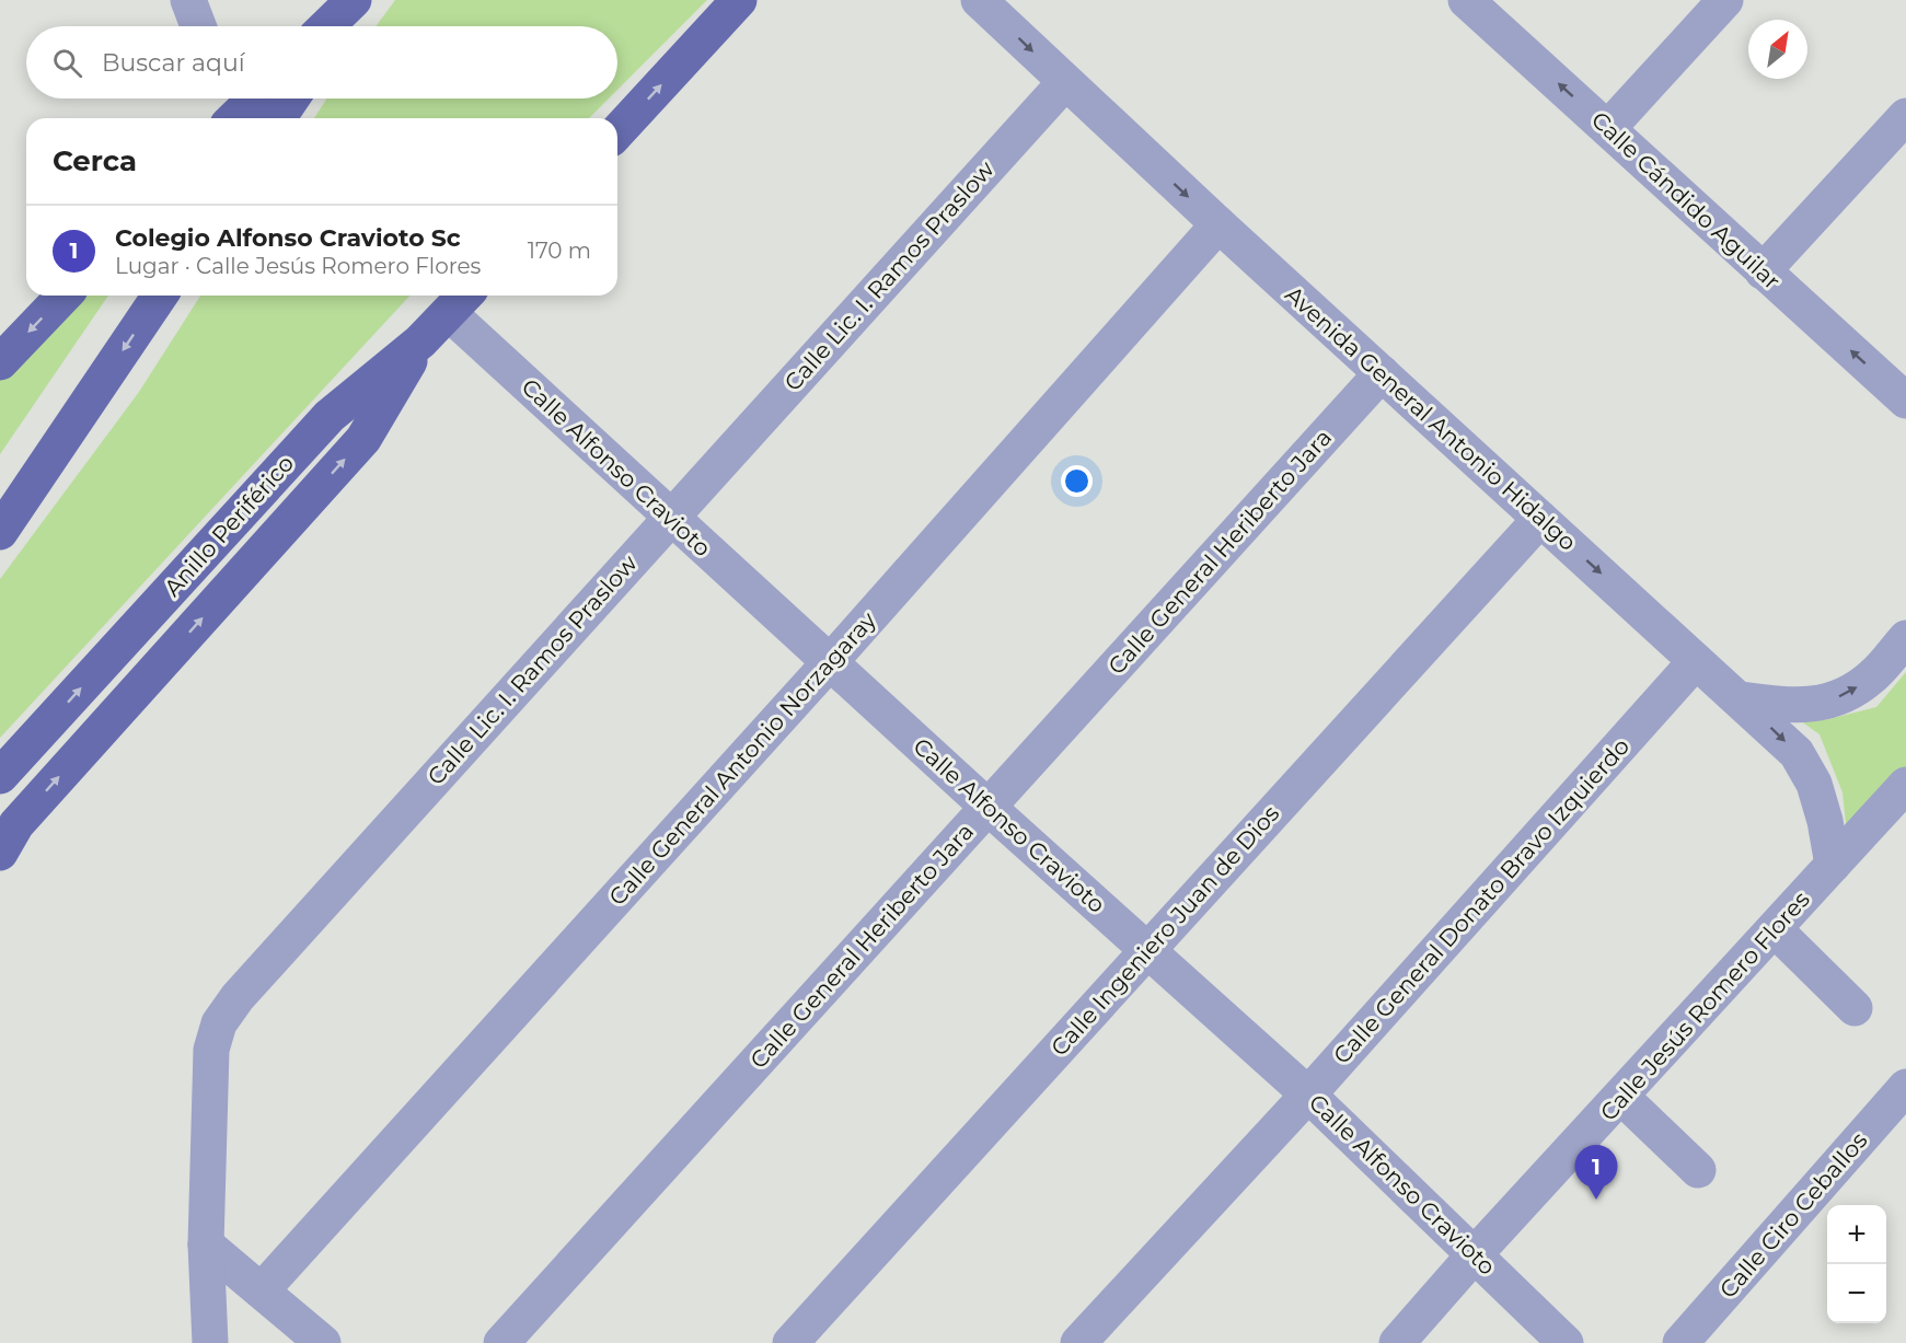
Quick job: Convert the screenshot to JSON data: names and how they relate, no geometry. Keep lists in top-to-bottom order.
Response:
{
  "streets": {
    "main road": ["Anillo Periférico"],
    "street": [
      "Calle Cándido Aguilar",
      "Calle Lic. I. Ramos Praslow",
      "Avenida General Antonio Hidalgo",
      "Calle Alfonso Cravioto",
      "Calle General Heriberto Jara",
      "Calle General Antonio Norzagaray",
      "Calle General Donato Bravo Izquierdo",
      "Calle Ingeniero Juan de Dios",
      "Calle Jesús Romero Flores",
      "Calle Ciro Ceballos"
    ]
  },
  "crossings": [
    ["Calle Lic. I. Ramos Praslow", "Avenida General Antonio Hidalgo"],
    ["Calle Lic. I. Ramos Praslow", "Calle Alfonso Cravioto"],
    ["Avenida General Antonio Hidalgo", "Calle General Heriberto Jara"],
    ["Avenida General Antonio Hidalgo", "Calle General Antonio Norzagaray"],
    ["Avenida General Antonio Hidalgo", "Calle General Donato Bravo Izquierdo"],
    ["Avenida General Antonio Hidalgo", "Calle Ingeniero Juan de Dios"],
    ["Avenida General Antonio Hidalgo", "Calle Jesús Romero Flores"],
    ["Calle Alfonso Cravioto", "Anillo Periférico"],
    ["Calle Alfonso Cravioto", "Calle General Heriberto Jara"],
    ["Calle Alfonso Cravioto", "Calle General Antonio Norzagaray"],
    ["Calle Alfonso Cravioto", "Calle General Donato Bravo Izquierdo"],
    ["Calle Alfonso Cravioto", "Calle Ingeniero Juan de Dios"],
    ["Calle Alfonso Cravioto", "Calle Jesús Romero Flores"]
  ],
  "one_way": ["Calle Cándido Aguilar", "Avenida General Antonio Hidalgo"],
  "north": "top right",
  "page": {
    "search": "Buscar aquí",
    "heading": "Cerca",
    "list": [
      {
        "mark": "1",
        "name": "Colegio Alfonso Cravioto Sc",
        "note": "Lugar · Calle Jesús Romero Flores",
        "value": "170 m"
      }
    ],
    "pins": "1",
    "map_buttons": ["+", "−"]
  }
}
